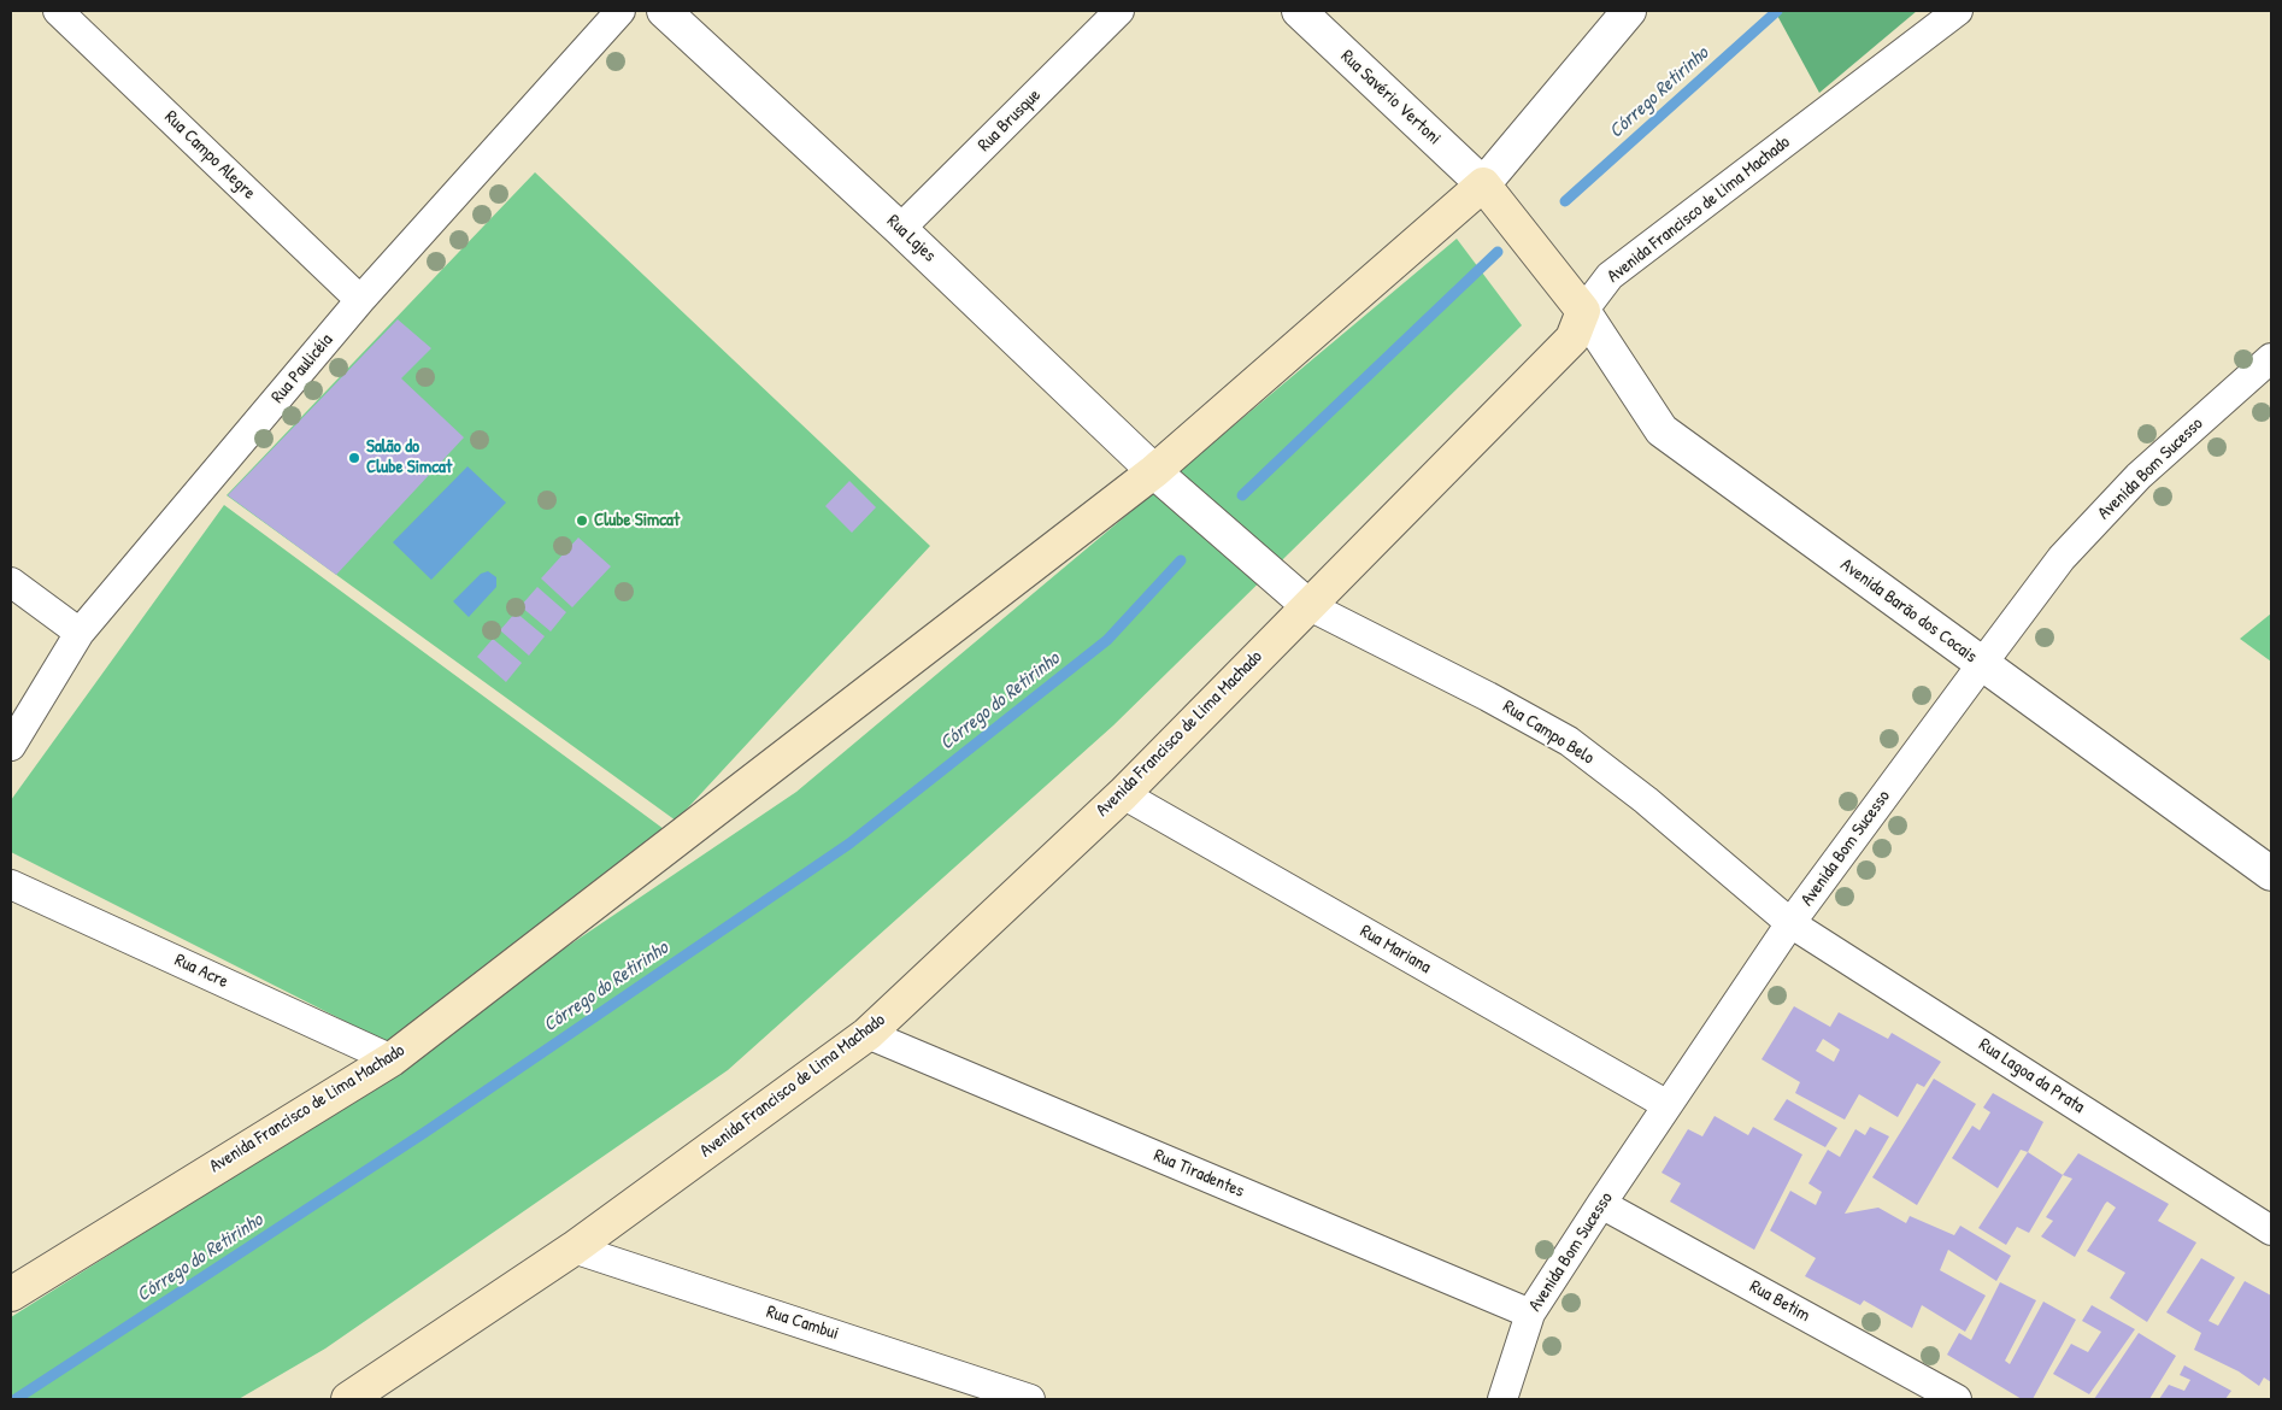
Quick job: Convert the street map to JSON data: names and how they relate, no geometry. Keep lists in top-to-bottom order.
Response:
{
  "streets": {
    "main road": ["Avenida Francisco de Lima Machado"],
    "street": [
      "Rua Savério Vertoni",
      "Rua Brusque",
      "Rua Campo Alegre",
      "Rua Lajes",
      "Rua Paulicéia",
      "Avenida Bom Sucesso",
      "Avenida Barão dos Cocais",
      "Rua Campo Belo",
      "Rua Mariana",
      "Rua Acre",
      "Rua Lagoa da Prata",
      "Rua Tiradentes",
      "Rua Betim",
      "Rua Cambui"
    ]
  },
  "crossings": [
    ["Rua Savério Vertoni", "Avenida Francisco de Lima Machado"],
    ["Rua Brusque", "Rua Lajes"],
    ["Rua Campo Alegre", "Rua Paulicéia"],
    ["Avenida Francisco de Lima Machado", "Rua Lajes"],
    ["Avenida Francisco de Lima Machado", "Avenida Barão dos Cocais"],
    ["Avenida Francisco de Lima Machado", "Rua Campo Belo"],
    ["Avenida Francisco de Lima Machado", "Rua Mariana"],
    ["Avenida Francisco de Lima Machado", "Rua Acre"],
    ["Avenida Francisco de Lima Machado", "Rua Tiradentes"],
    ["Avenida Francisco de Lima Machado", "Rua Cambui"],
    ["Rua Lajes", "Rua Campo Belo"],
    ["Avenida Bom Sucesso", "Avenida Barão dos Cocais"],
    ["Avenida Bom Sucesso", "Rua Campo Belo"],
    ["Avenida Bom Sucesso", "Rua Mariana"],
    ["Avenida Bom Sucesso", "Rua Lagoa da Prata"],
    ["Avenida Bom Sucesso", "Rua Tiradentes"],
    ["Avenida Bom Sucesso", "Rua Betim"],
    ["Rua Campo Belo", "Rua Lagoa da Prata"]
  ],
  "water": ["Córrego Retirinho", "Córrego do Retirinho"],
  "places": ["Salão do Clube Simcat", "Clube Simcat"]
}
